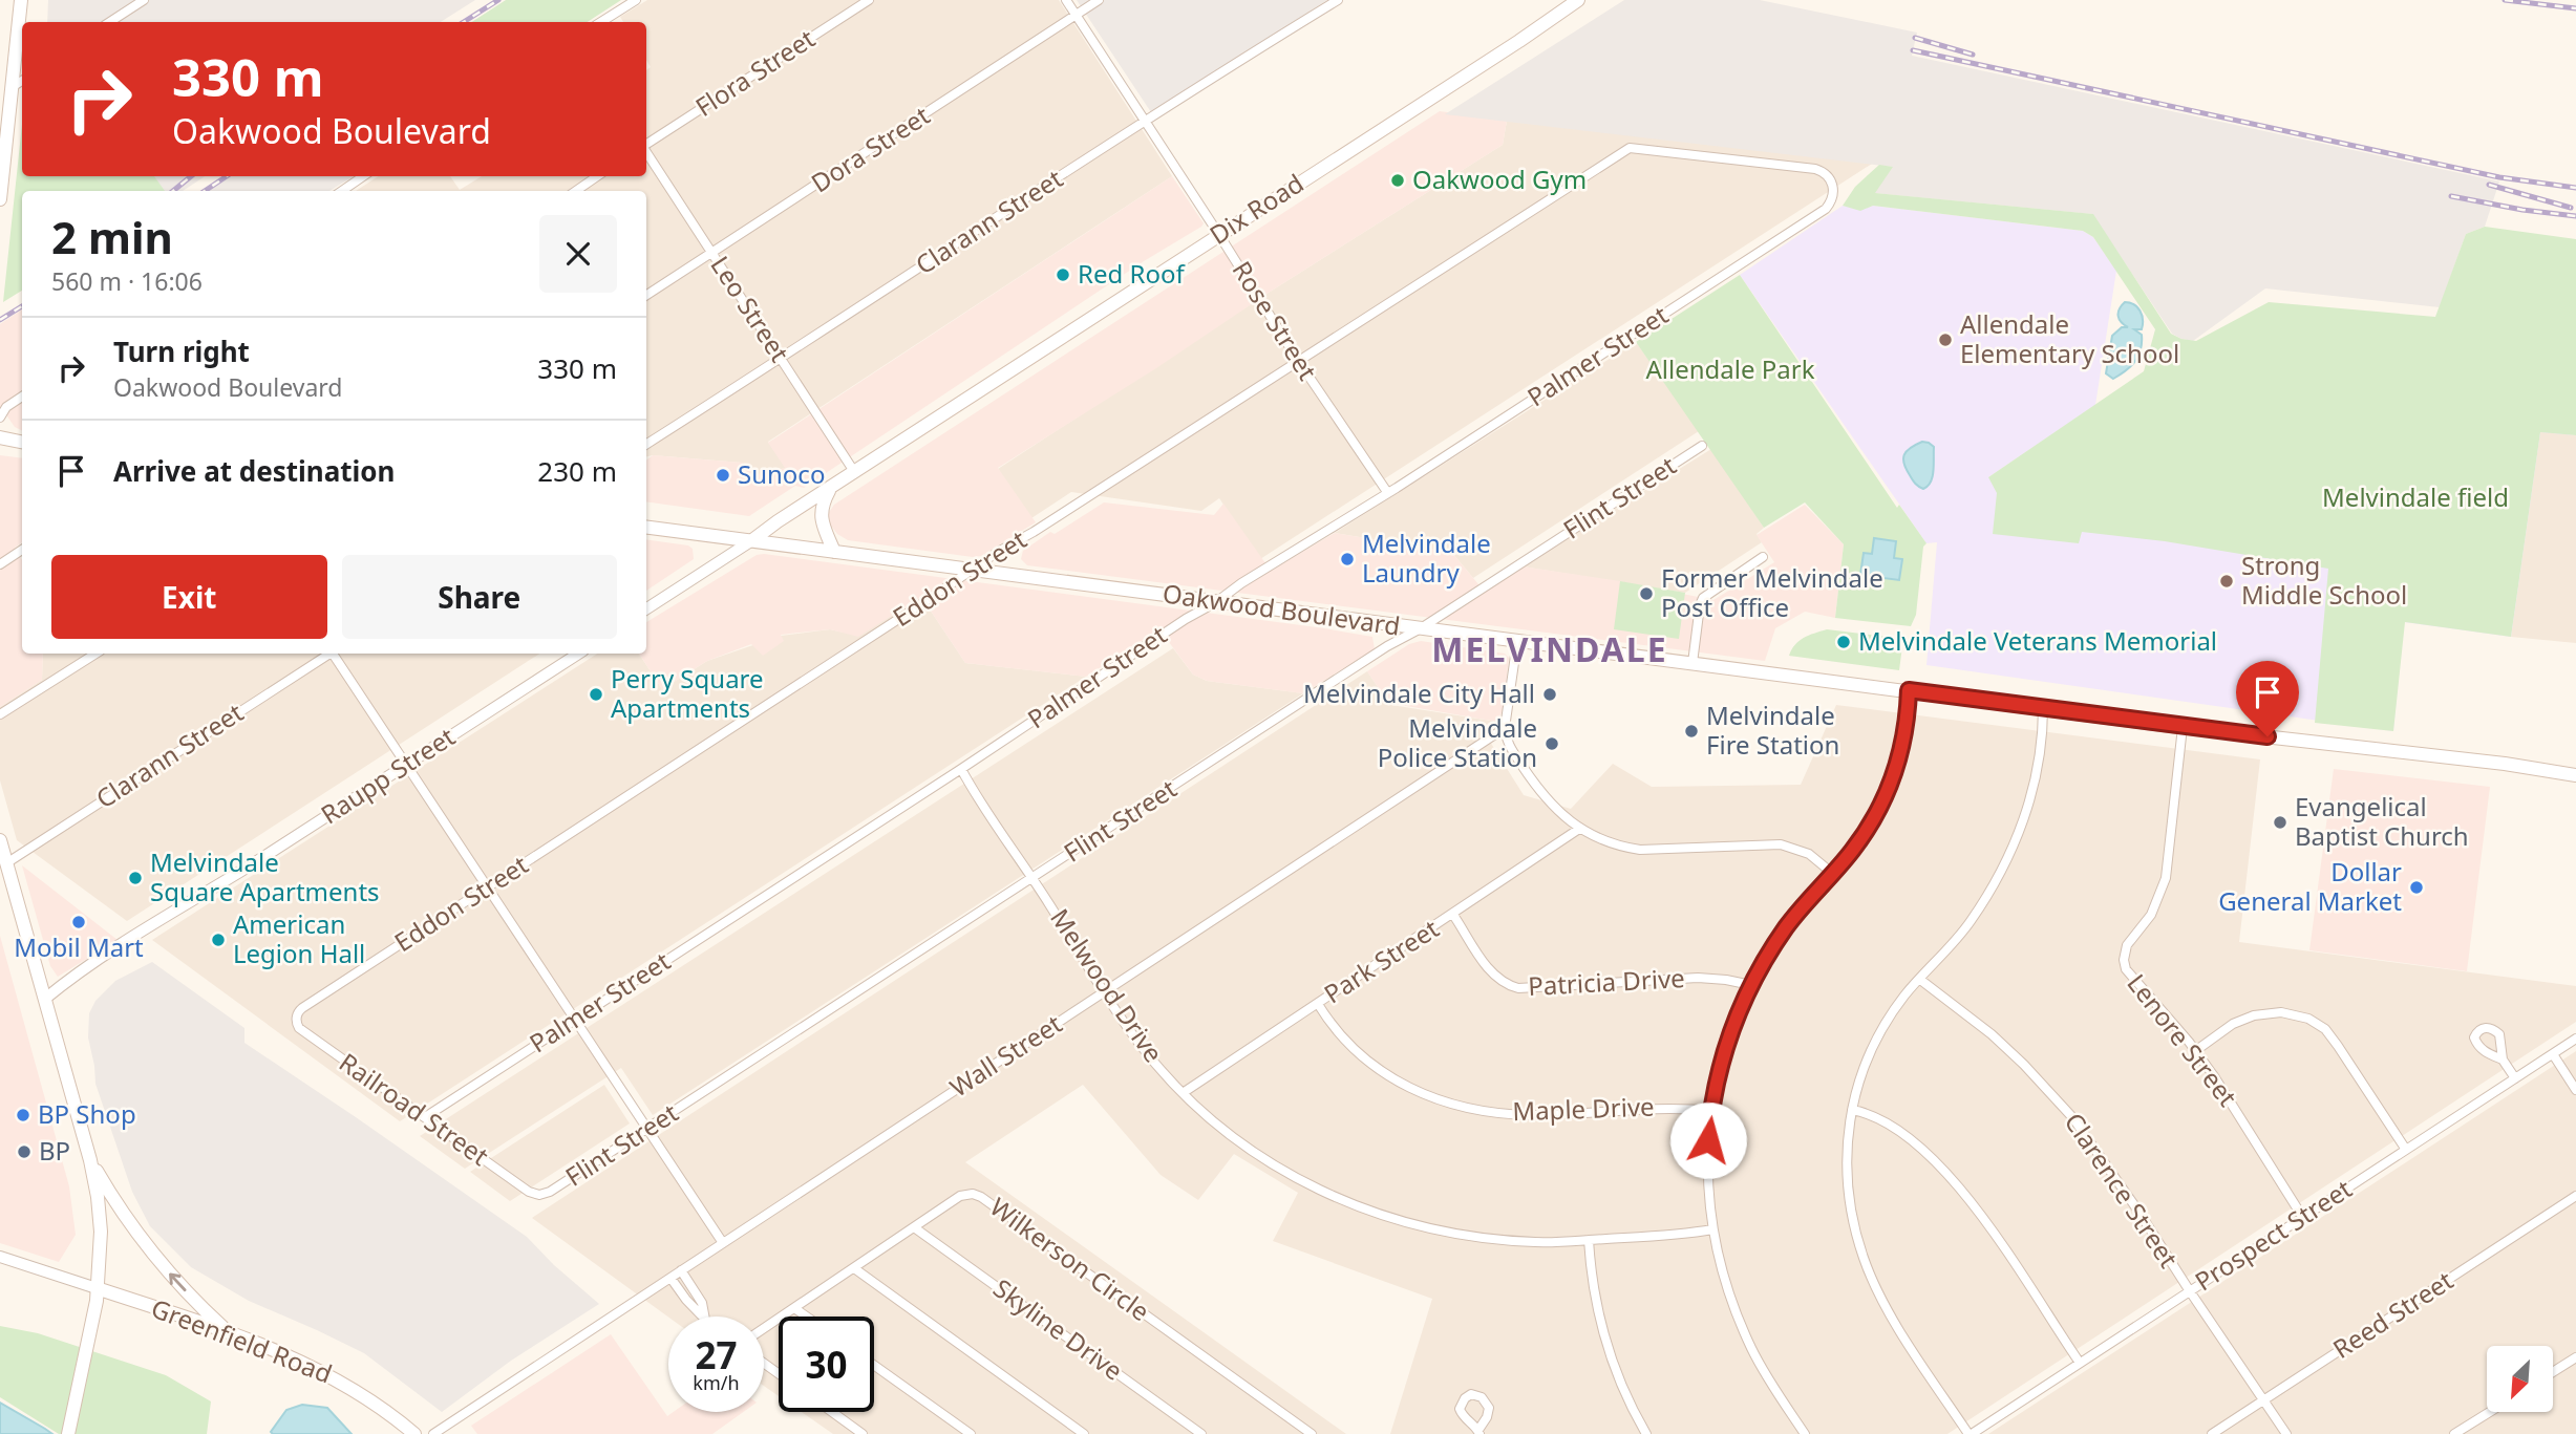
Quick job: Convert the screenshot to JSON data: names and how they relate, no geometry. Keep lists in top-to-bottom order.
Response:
{
  "streets": {
    "main road": ["Dix Road", "Oakwood Boulevard", "Greenfield Road"],
    "street": [
      "Flora Street",
      "Dora Street",
      "Clarann Street",
      "Leo Street",
      "Rose Street",
      "Palmer Street",
      "Flint Street",
      "Eddon Street",
      "Raupp Street",
      "Park Street",
      "Patricia Drive",
      "Melwood Drive",
      "Lenore Street",
      "Wall Street",
      "Railroad Street",
      "Maple Drive",
      "Clarence Street",
      "Prospect Street",
      "Wilkerson Circle",
      "Reed Street",
      "Skyline Drive"
    ]
  },
  "crossings": [
    ["Dora Street", "Leo Street"],
    ["Dora Street", "Rose Street"],
    ["Dix Road", "Leo Street"],
    ["Dix Road", "Rose Street"],
    ["Dix Road", "Oakwood Boulevard"],
    ["Clarann Street", "Leo Street"],
    ["Clarann Street", "Rose Street"],
    ["Rose Street", "Palmer Street"],
    ["Rose Street", "Eddon Street"],
    ["Palmer Street", "Eddon Street"],
    ["Palmer Street", "Oakwood Boulevard"],
    ["Palmer Street", "Melwood Drive"],
    ["Palmer Street", "Railroad Street"],
    ["Flint Street", "Oakwood Boulevard"],
    ["Flint Street", "Melwood Drive"],
    ["Flint Street", "Railroad Street"],
    ["Eddon Street", "Oakwood Boulevard"],
    ["Eddon Street", "Railroad Street"],
    ["Oakwood Boulevard", "Lenore Street"],
    ["Park Street", "Patricia Drive"],
    ["Park Street", "Melwood Drive"],
    ["Park Street", "Maple Drive"],
    ["Melwood Drive", "Wall Street"],
    ["Lenore Street", "Prospect Street"],
    ["Clarence Street", "Prospect Street"],
    ["Clarence Street", "Reed Street"],
    ["Wilkerson Circle", "Skyline Drive"]
  ],
  "districts": ["MELVINDALE"],
  "parks": ["Allendale Park", "Melvindale field"],
  "places": [
    "Oakwood Gym",
    "Red Roof",
    "Allendale Elementary School",
    "Sunoco",
    "Melvindale Laundry",
    "Strong Middle School",
    "Former Melvindale Post Office",
    "Melvindale Veterans Memorial",
    "Perry Square Apartments",
    "Melvindale City Hall",
    "Melvindale Fire Station",
    "Melvindale Police Station",
    "Evangelical Baptist Church",
    "Melvindale Square Apartments",
    "Dollar General Market",
    "Mobil Mart",
    "American Legion Hall",
    "BP Shop",
    "BP"
  ],
  "north": "bottom left",
  "page": {
    "turn": ["330 m", "Oakwood Boulevard"],
    "heading": ["2 min", "560 m · 16:06"],
    "list": [
      {
        "name": "Turn right",
        "note": "Oakwood Boulevard",
        "value": "330 m"
      },
      {
        "name": "Arrive at destination",
        "value": "230 m"
      }
    ],
    "buttons": ["Exit", "Share"],
    "speed": "27 km/h",
    "limit": "30"
  }
}
